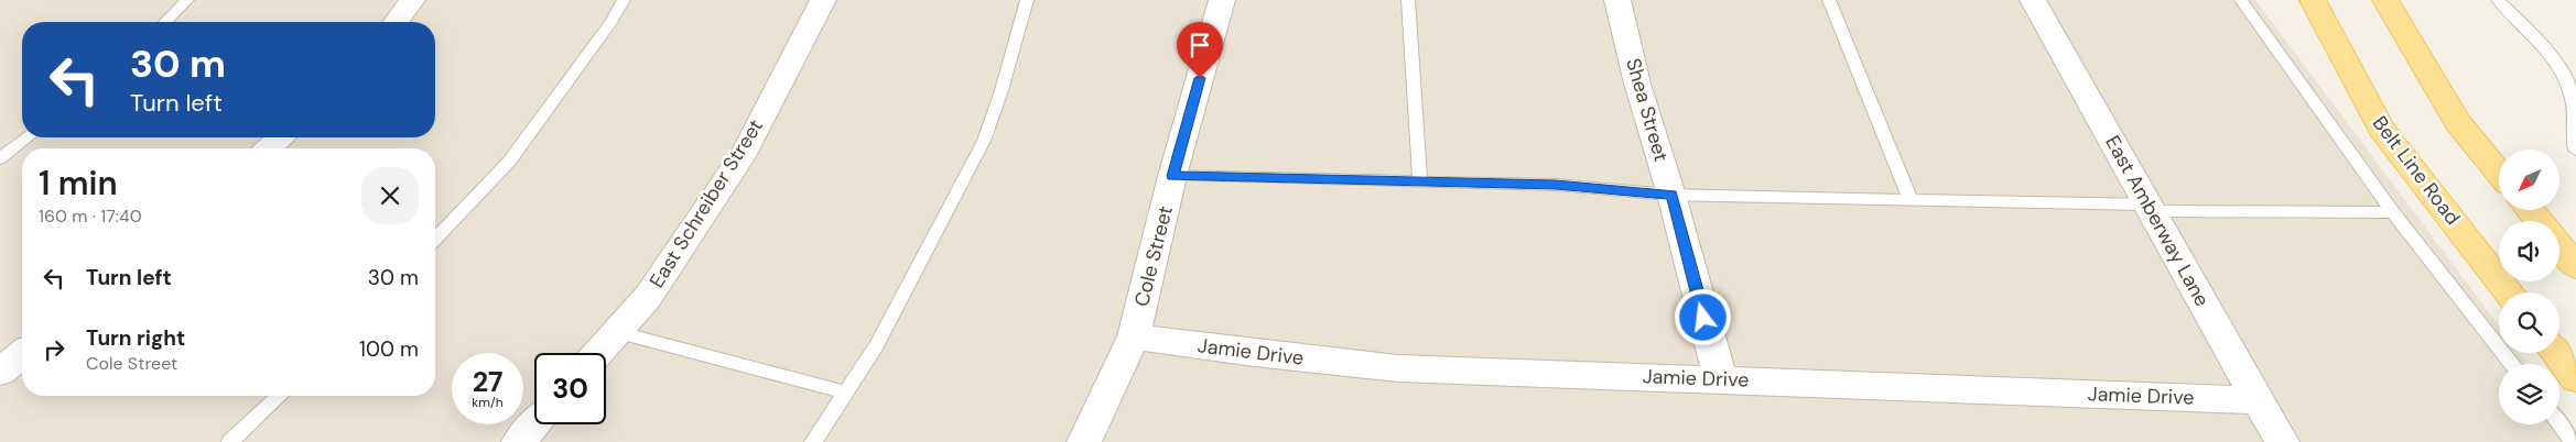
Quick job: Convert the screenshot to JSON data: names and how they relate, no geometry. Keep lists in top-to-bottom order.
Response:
{
  "streets": {
    "main road": ["Belt Line Road"],
    "street": [
      "Shea Street",
      "East Schreiber Street",
      "East Amberway Lane",
      "Cole Street",
      "Jamie Drive"
    ]
  },
  "crossings": [
    ["Shea Street", "Jamie Drive"],
    ["East Amberway Lane", "Jamie Drive"],
    ["Cole Street", "Jamie Drive"]
  ],
  "north": "bottom left",
  "page": {
    "turn": ["30 m", "Turn left"],
    "heading": ["1 min", "160 m · 17:40"],
    "list": [
      {
        "name": "Turn left",
        "value": "30 m"
      },
      {
        "name": "Turn right",
        "note": "Cole Street",
        "value": "100 m"
      }
    ],
    "speed": "27 km/h",
    "limit": "30"
  }
}
